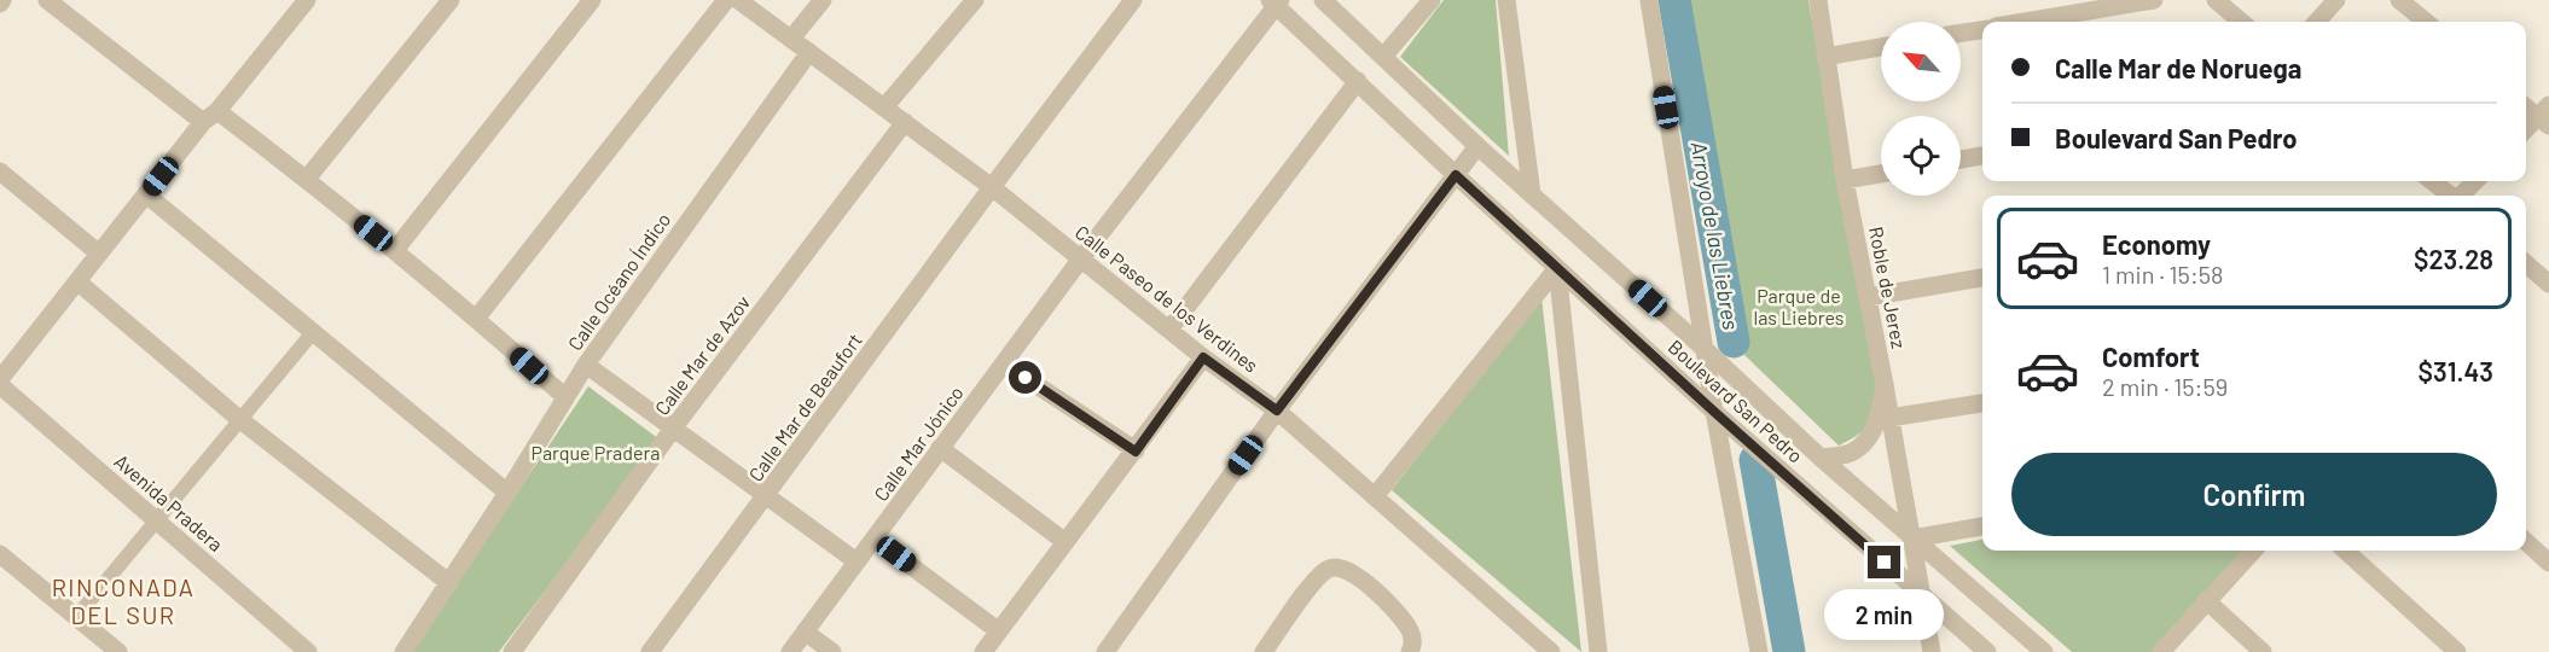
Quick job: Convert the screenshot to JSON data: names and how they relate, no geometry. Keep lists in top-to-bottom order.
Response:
{
  "streets": {
    "street": [
      "Calle Océano Índico",
      "Roble de Jerez",
      "Calle Paseo de los Verdines",
      "Calle Mar de Azov",
      "Boulevard San Pedro",
      "Calle Mar de Beaufort",
      "Calle Mar Jónico",
      "Avenida Pradera"
    ]
  },
  "crossings": [
    ["Calle Océano Índico", "Calle Paseo de los Verdines"],
    ["Roble de Jerez", "Boulevard San Pedro"],
    ["Calle Paseo de los Verdines", "Calle Mar de Azov"],
    ["Calle Paseo de los Verdines", "Calle Mar de Beaufort"],
    ["Calle Paseo de los Verdines", "Calle Mar Jónico"],
    ["Boulevard San Pedro", "Calle Mar Jónico"]
  ],
  "districts": ["RINCONADA DEL SUR"],
  "water": ["Arroyo de las Liebres"],
  "parks": ["Parque de las Liebres", "Parque Pradera"],
  "north": "top left",
  "page": {
    "banner": ["Calle Mar de Noruega", "Boulevard San Pedro"],
    "list": [
      {
        "name": "Economy",
        "note": "1 min · 15:58",
        "value": "$23.28"
      },
      {
        "name": "Comfort",
        "note": "2 min · 15:59",
        "value": "$31.43"
      }
    ],
    "buttons": "Confirm",
    "bubble": "2 min"
  }
}
